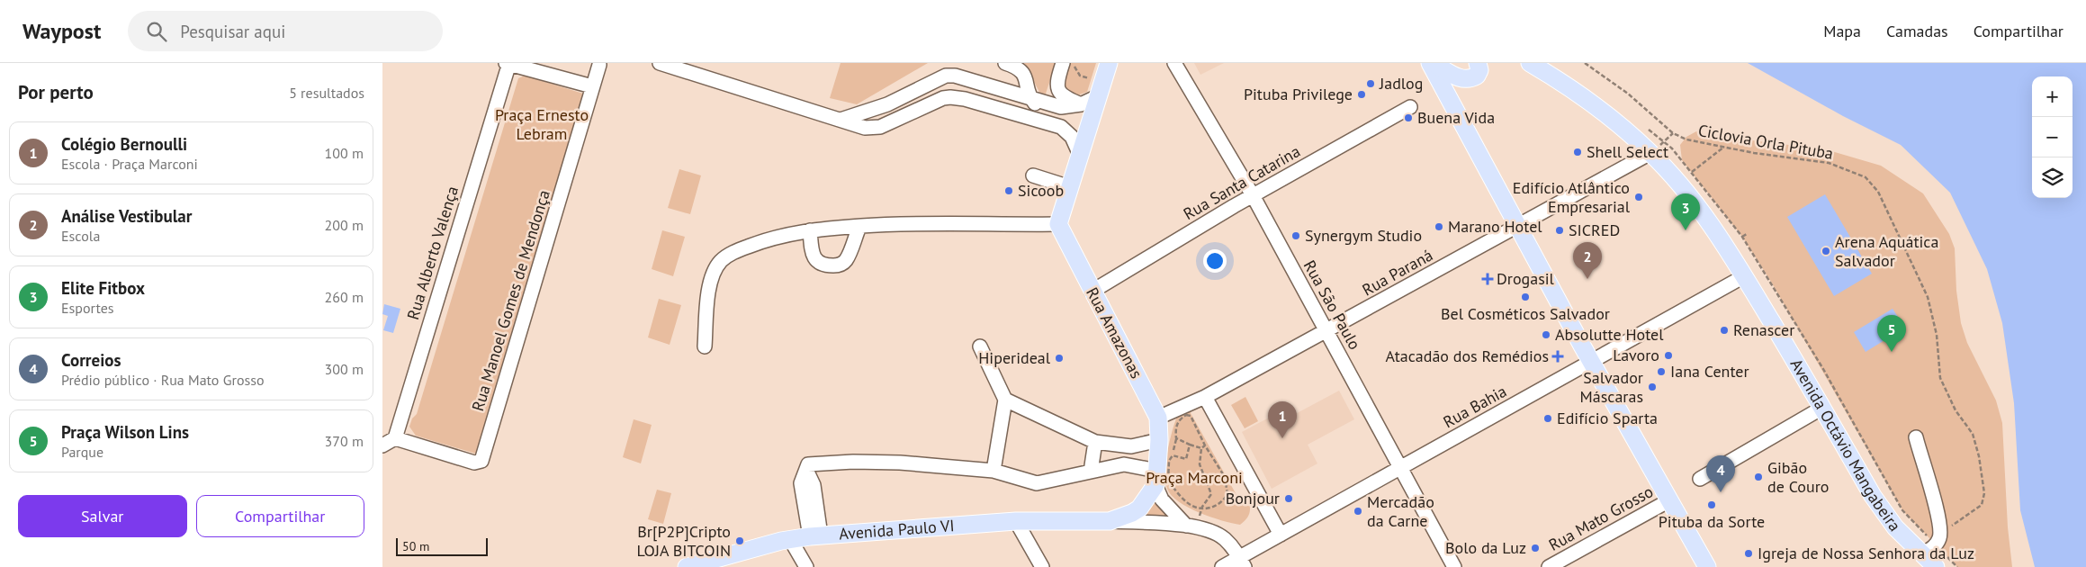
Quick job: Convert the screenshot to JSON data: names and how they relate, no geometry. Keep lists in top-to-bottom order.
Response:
{
  "streets": {
    "main road": ["Rua Amazonas", "Avenida Octávio Mangabeira", "Avenida Paulo VI"],
    "street": [
      "Rua Santa Catarina",
      "Rua Alberto Valença",
      "Rua Paraná",
      "Rua Manoel Gomes de Mendonça",
      "Rua São Paulo",
      "Rua Bahia",
      "Rua Mato Grosso"
    ],
    "path": ["Ciclovia Orla Pituba"]
  },
  "crossings": [
    ["Rua Santa Catarina", "Rua São Paulo"],
    ["Rua Santa Catarina", "Rua Amazonas"],
    ["Rua Alberto Valença", "Rua Manoel Gomes de Mendonça"],
    ["Rua Paraná", "Rua São Paulo"],
    ["Rua Paraná", "Rua Amazonas"],
    ["Rua Paraná", "Avenida Octávio Mangabeira"],
    ["Rua São Paulo", "Rua Bahia"],
    ["Rua Amazonas", "Avenida Paulo VI"],
    ["Rua Bahia", "Avenida Octávio Mangabeira"]
  ],
  "parks": ["Praça Ernesto Lebram", "Praça Marconi"],
  "places": {
    "other": [
      "Jadlog",
      "Pituba Privilege",
      "Buena Vida",
      "Shell Select",
      "Sicoob",
      "Edifício Atlântico Empresarial",
      "Marano Hotel",
      "SICRED",
      "Synergym Studio",
      "Arena Aquática Salvador",
      "Bel Cosméticos Salvador",
      "Renascer",
      "Absolutte Hotel",
      "Lavoro",
      "Hiperideal",
      "Iana Center",
      "Salvador Máscaras",
      "Edifício Sparta",
      "Gibão de Couro",
      "Bonjour",
      "Pituba da Sorte",
      "Mercadão da Carne",
      "Br[P2P]Cripto LOJA BITCOIN",
      "Bolo da Luz",
      "Igreja de Nossa Senhora da Luz"
    ],
    "health": ["Drogasil", "Atacadão dos Remédios"]
  },
  "scale_bar": "50 m",
  "page": {
    "header": "Waypost",
    "search": "Pesquisar aqui",
    "nav": ["Mapa", "Camadas", "Compartilhar"],
    "heading": ["Por perto", "5 resultados"],
    "map_buttons": ["+", "−"],
    "list": [
      {
        "mark": "1",
        "name": "Colégio Bernoulli",
        "note": "Escola · Praça Marconi",
        "value": "100 m"
      },
      {
        "mark": "2",
        "name": "Análise Vestibular",
        "note": "Escola",
        "value": "200 m"
      },
      {
        "mark": "3",
        "name": "Elite Fitbox",
        "note": "Esportes",
        "value": "260 m"
      },
      {
        "mark": "4",
        "name": "Correios",
        "note": "Prédio público · Rua Mato Grosso",
        "value": "300 m"
      },
      {
        "mark": "5",
        "name": "Praça Wilson Lins",
        "note": "Parque",
        "value": "370 m"
      }
    ],
    "pins": [
      "3",
      "2",
      "5",
      "1",
      "4"
    ],
    "buttons": ["Salvar", "Compartilhar"],
    "scale": "50 m"
  }
}
